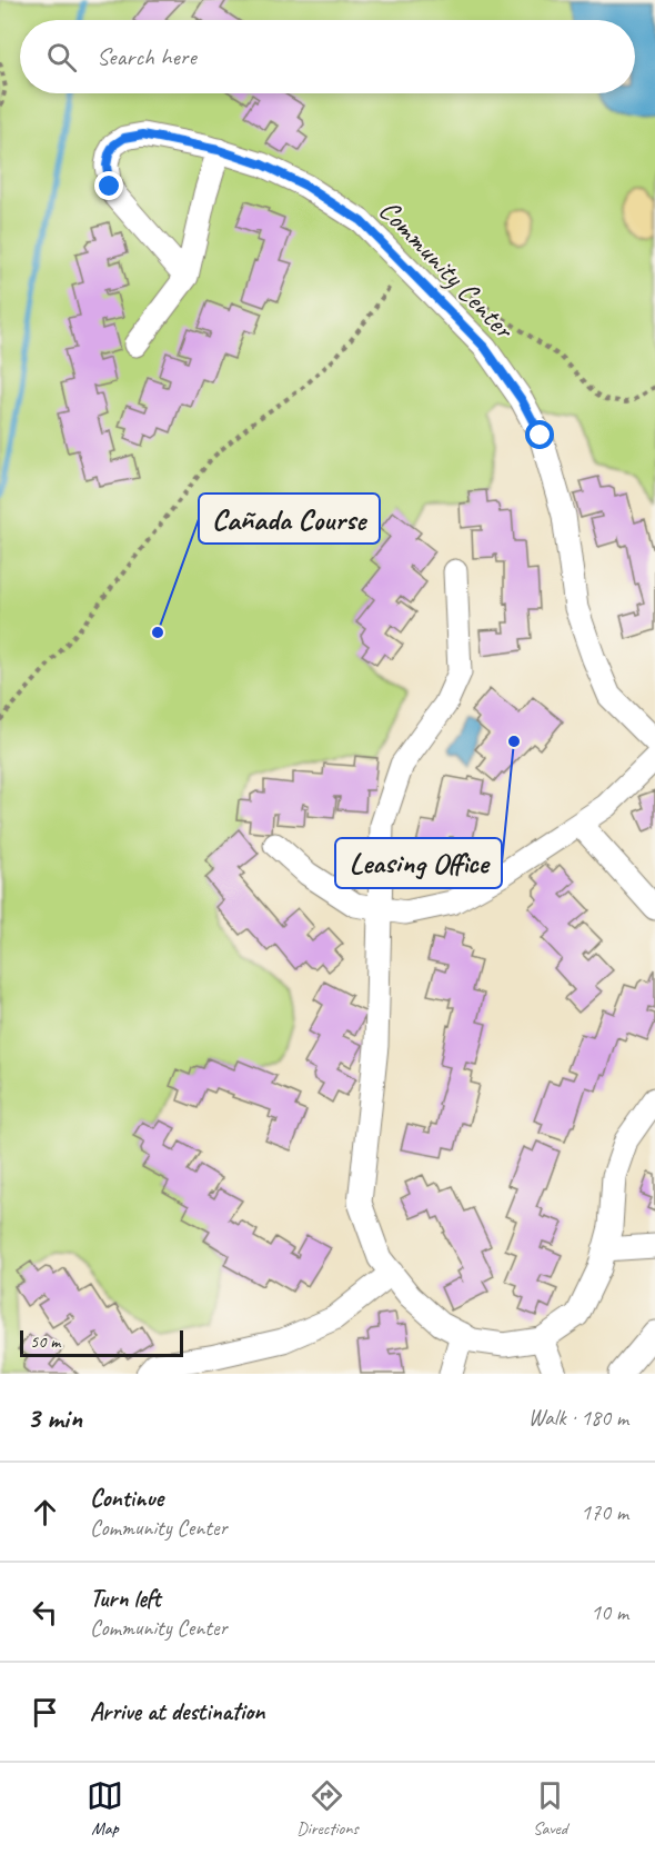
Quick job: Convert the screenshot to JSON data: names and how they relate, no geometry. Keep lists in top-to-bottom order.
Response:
{
  "streets": {
    "street": ["Community Center"]
  },
  "places": ["Cañada Course", "Leasing Office"],
  "scale_bar": "50 m",
  "page": {
    "search": "Search here",
    "scale": "50 m",
    "heading": ["3 min", "Walk · 180 m"],
    "list": [
      ["Continue", "Community Center", "170 m"],
      ["Turn left", "Community Center", "10 m"],
      "Arrive at destination"
    ],
    "nav": ["Map", "Directions", "Saved"]
  }
}
